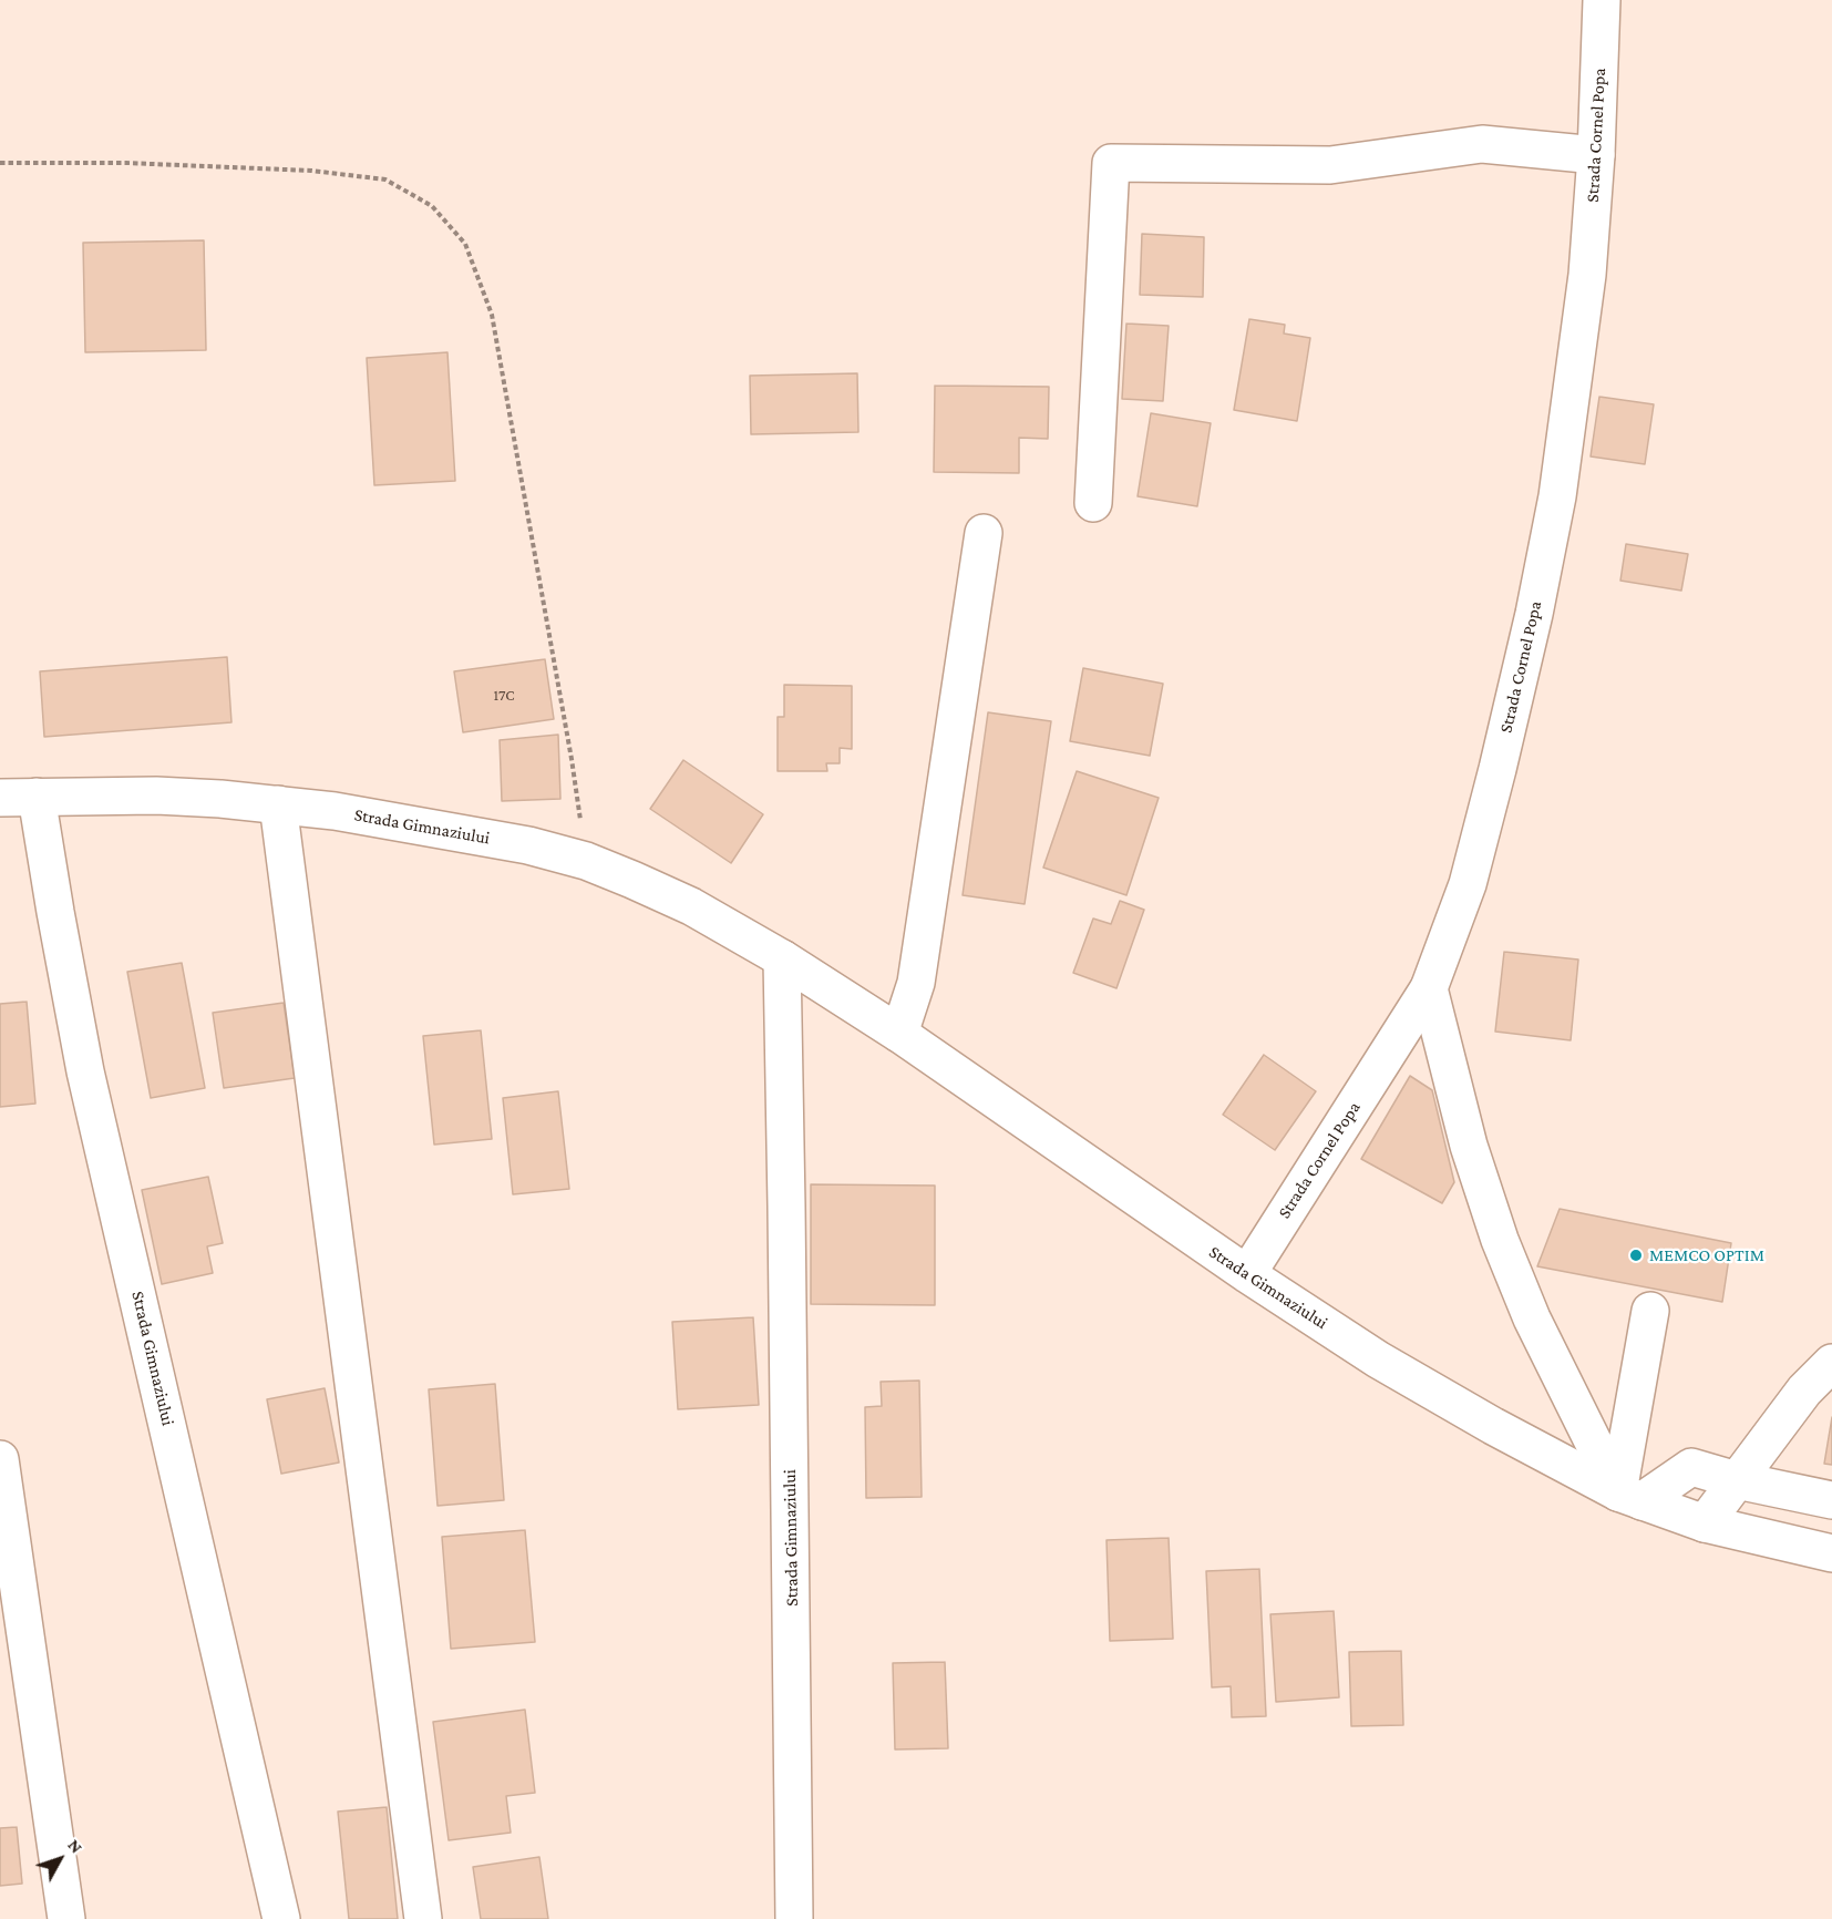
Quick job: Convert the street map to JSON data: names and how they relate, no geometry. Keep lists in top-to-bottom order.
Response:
{
  "streets": {
    "street": ["Strada Cornel Popa", "Strada Gimnaziului"]
  },
  "crossings": [
    ["Strada Cornel Popa", "Strada Gimnaziului"]
  ],
  "places": ["MEMCO OPTIM"],
  "house_numbers": ["17C"],
  "north": "top right"
}
